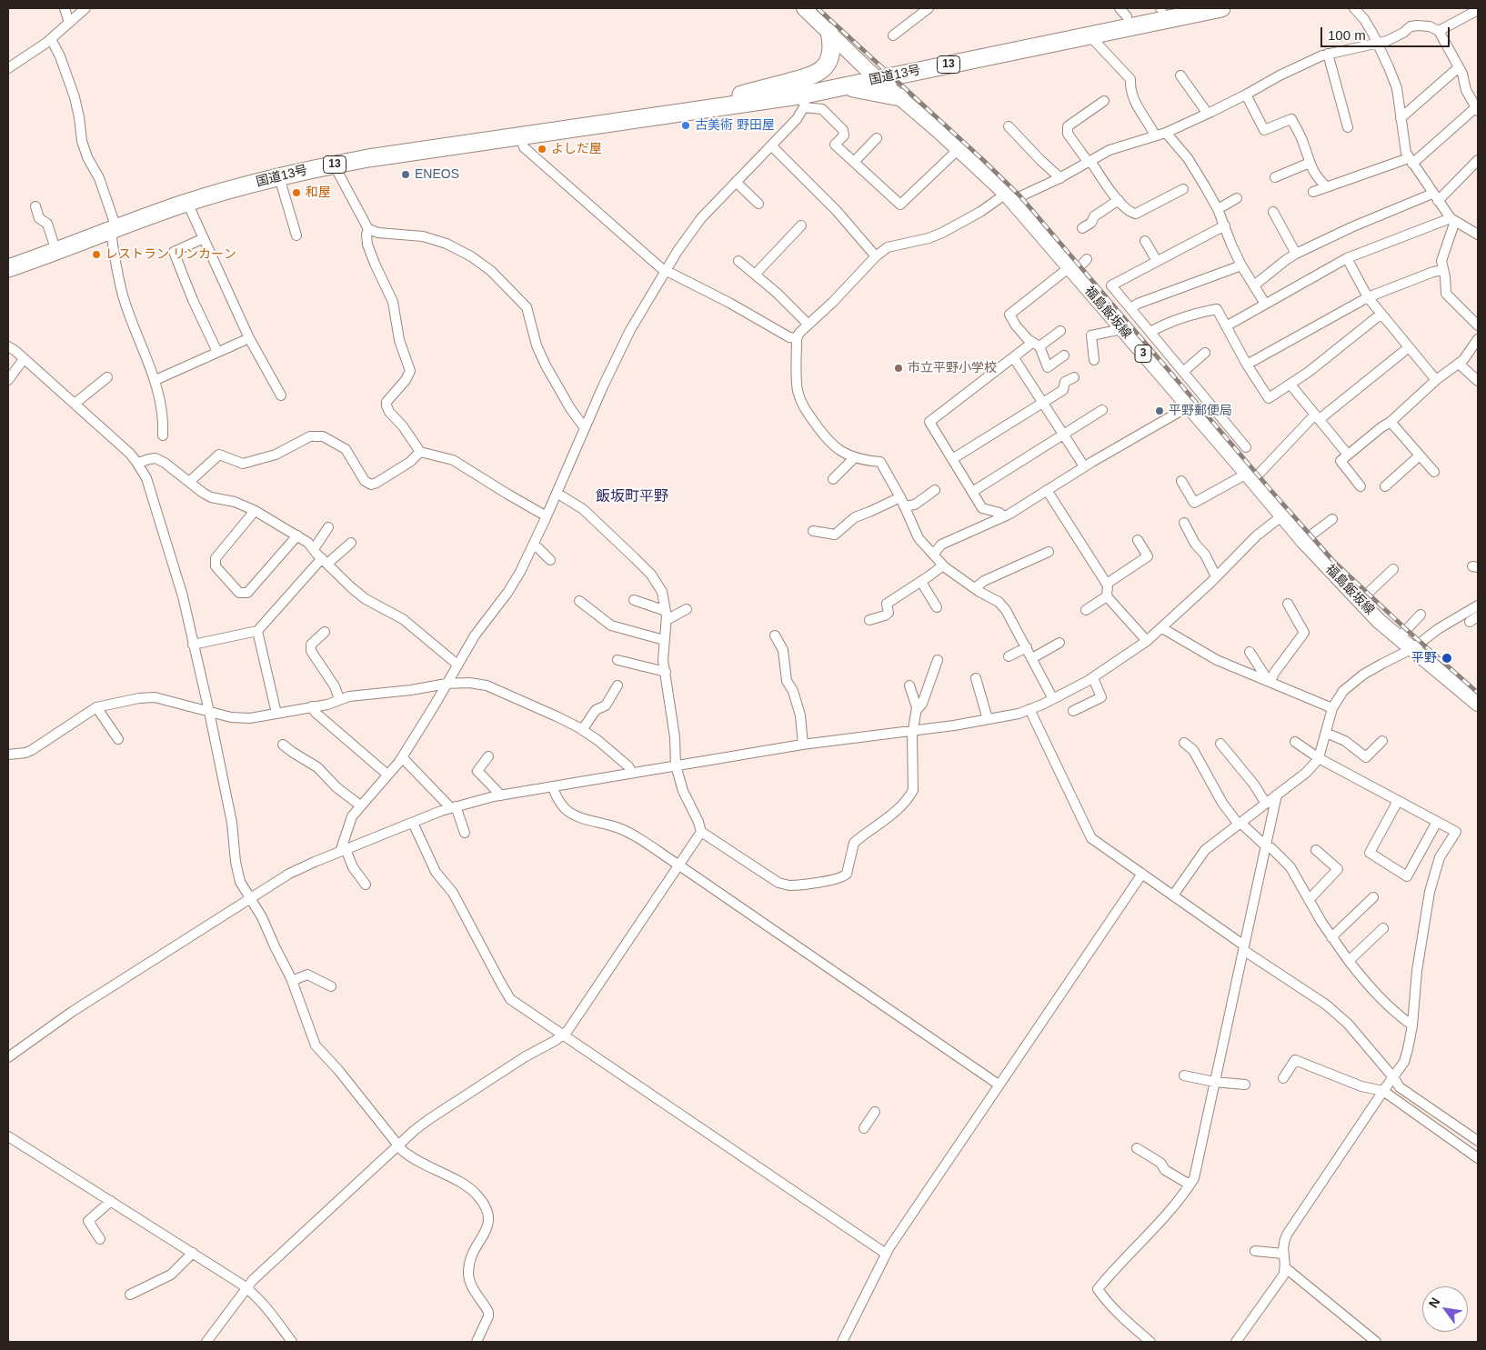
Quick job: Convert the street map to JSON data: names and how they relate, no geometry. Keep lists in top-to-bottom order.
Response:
{
  "streets": {
    "highway": ["13", "国道13号"],
    "main road": ["福島飯坂線", "3"]
  },
  "crossings": [
    ["国道13号", "福島飯坂線"]
  ],
  "districts": ["飯坂町平野"],
  "places": [
    "古美術 野田屋",
    "よしだ屋",
    "ENEOS",
    "和屋",
    "レストラン リンカーン",
    "市立平野小学校",
    "平野郵便局",
    "平野"
  ],
  "scale_bar": "100 m",
  "north": "top left"
}
